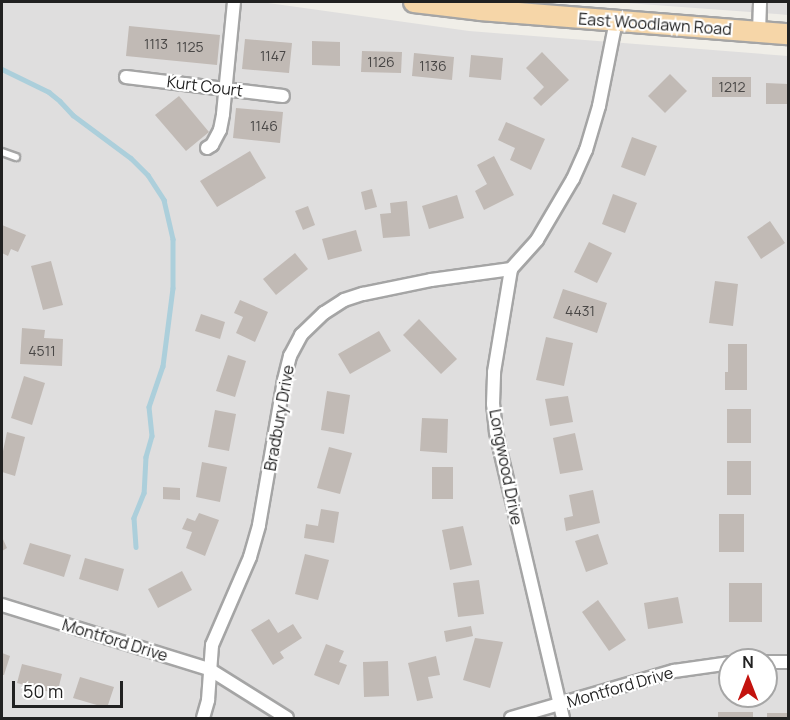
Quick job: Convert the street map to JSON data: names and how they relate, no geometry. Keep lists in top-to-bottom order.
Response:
{
  "streets": {
    "main road": ["East Woodlawn Road"],
    "street": [
      "Kurt Court",
      "Bradbury Drive",
      "Longwood Drive",
      "Montford Drive"
    ]
  },
  "crossings": [
    ["East Woodlawn Road", "Longwood Drive"],
    ["Bradbury Drive", "Longwood Drive"],
    ["Bradbury Drive", "Montford Drive"],
    ["Longwood Drive", "Montford Drive"]
  ],
  "house_numbers": [
    "1113",
    "1125",
    "1147",
    "1126",
    "1136",
    "1212",
    "1146",
    "4431",
    "4511"
  ],
  "scale_bar": "50 m",
  "north": "top"
}
